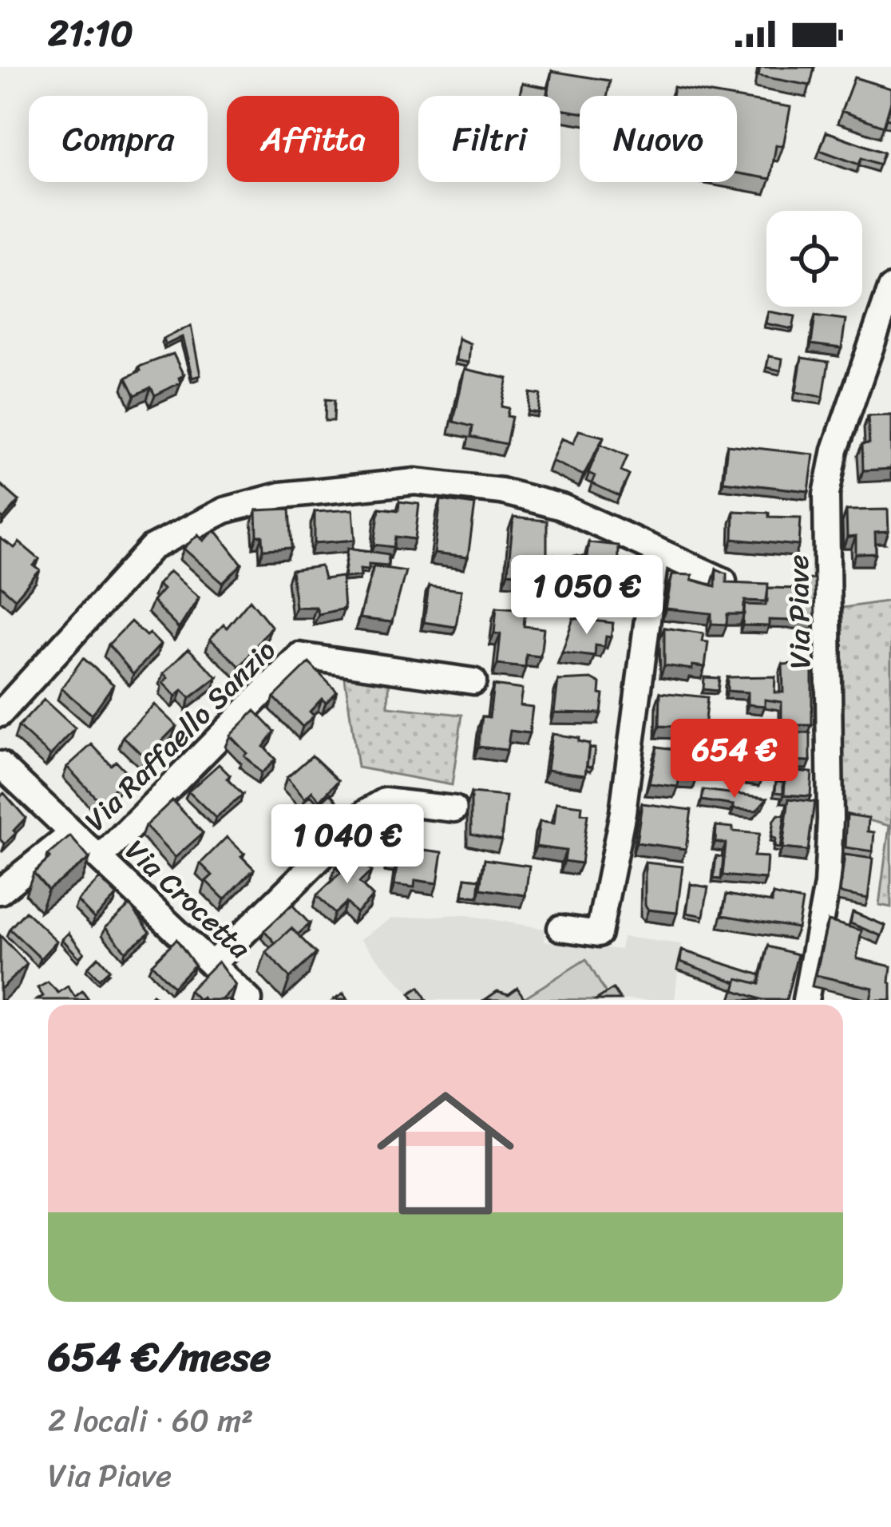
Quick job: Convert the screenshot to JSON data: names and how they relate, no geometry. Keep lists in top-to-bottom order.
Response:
{
  "streets": {
    "street": ["Via Piave", "Via Raffaello Sanzio", "Via Crocetta"]
  },
  "crossings": [
    ["Via Raffaello Sanzio", "Via Crocetta"]
  ],
  "page": {
    "status": "21:10",
    "chip": [
      "Compra",
      "Affitta",
      "Filtri",
      "Nuovo"
    ],
    "price": ["1 050 €", "654 €", "1 040 €"],
    "list": [
      {
        "name": "654 €/mese",
        "note": "2 locali · 60 m² · Via Piave"
      }
    ]
  }
}
